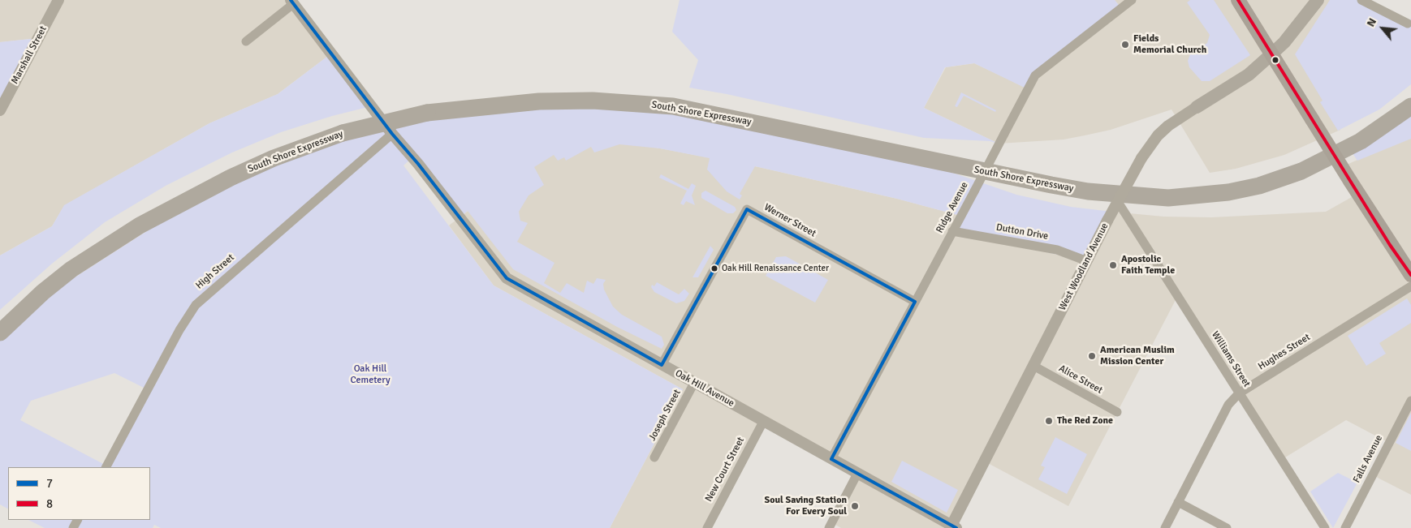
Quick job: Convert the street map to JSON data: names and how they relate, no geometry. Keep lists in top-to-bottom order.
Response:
{
  "streets": {
    "highway": ["South Shore Expressway"],
    "main road": ["West Woodland Avenue"],
    "street": [
      "Marshall Street",
      "Ridge Avenue",
      "Werner Street",
      "Dutton Drive",
      "High Street",
      "Hughes Street",
      "Williams Street",
      "Alice Street",
      "Oak Hill Avenue",
      "Joseph Street",
      "Falls Avenue",
      "New Court Street"
    ]
  },
  "crossings": [
    ["Ridge Avenue", "Werner Street"],
    ["Ridge Avenue", "Dutton Drive"],
    ["Ridge Avenue", "Oak Hill Avenue"],
    ["Werner Street", "Oak Hill Avenue"],
    ["Dutton Drive", "West Woodland Avenue"],
    ["West Woodland Avenue", "Williams Street"],
    ["West Woodland Avenue", "Alice Street"],
    ["West Woodland Avenue", "Oak Hill Avenue"],
    ["High Street", "Oak Hill Avenue"],
    ["Hughes Street", "Williams Street"],
    ["Oak Hill Avenue", "Joseph Street"],
    ["Oak Hill Avenue", "New Court Street"]
  ],
  "parks": ["Oak Hill Cemetery"],
  "places": [
    "Fields Memorial Church",
    "Apostolic Faith Temple",
    "Oak Hill Renaissance Center",
    "American Muslim Mission Center",
    "The Red Zone",
    "Soul Saving Station For Every Soul"
  ],
  "lines": ["transit line 7", "transit line 8"],
  "legend": ["7", "8"],
  "north": "top left"
}
